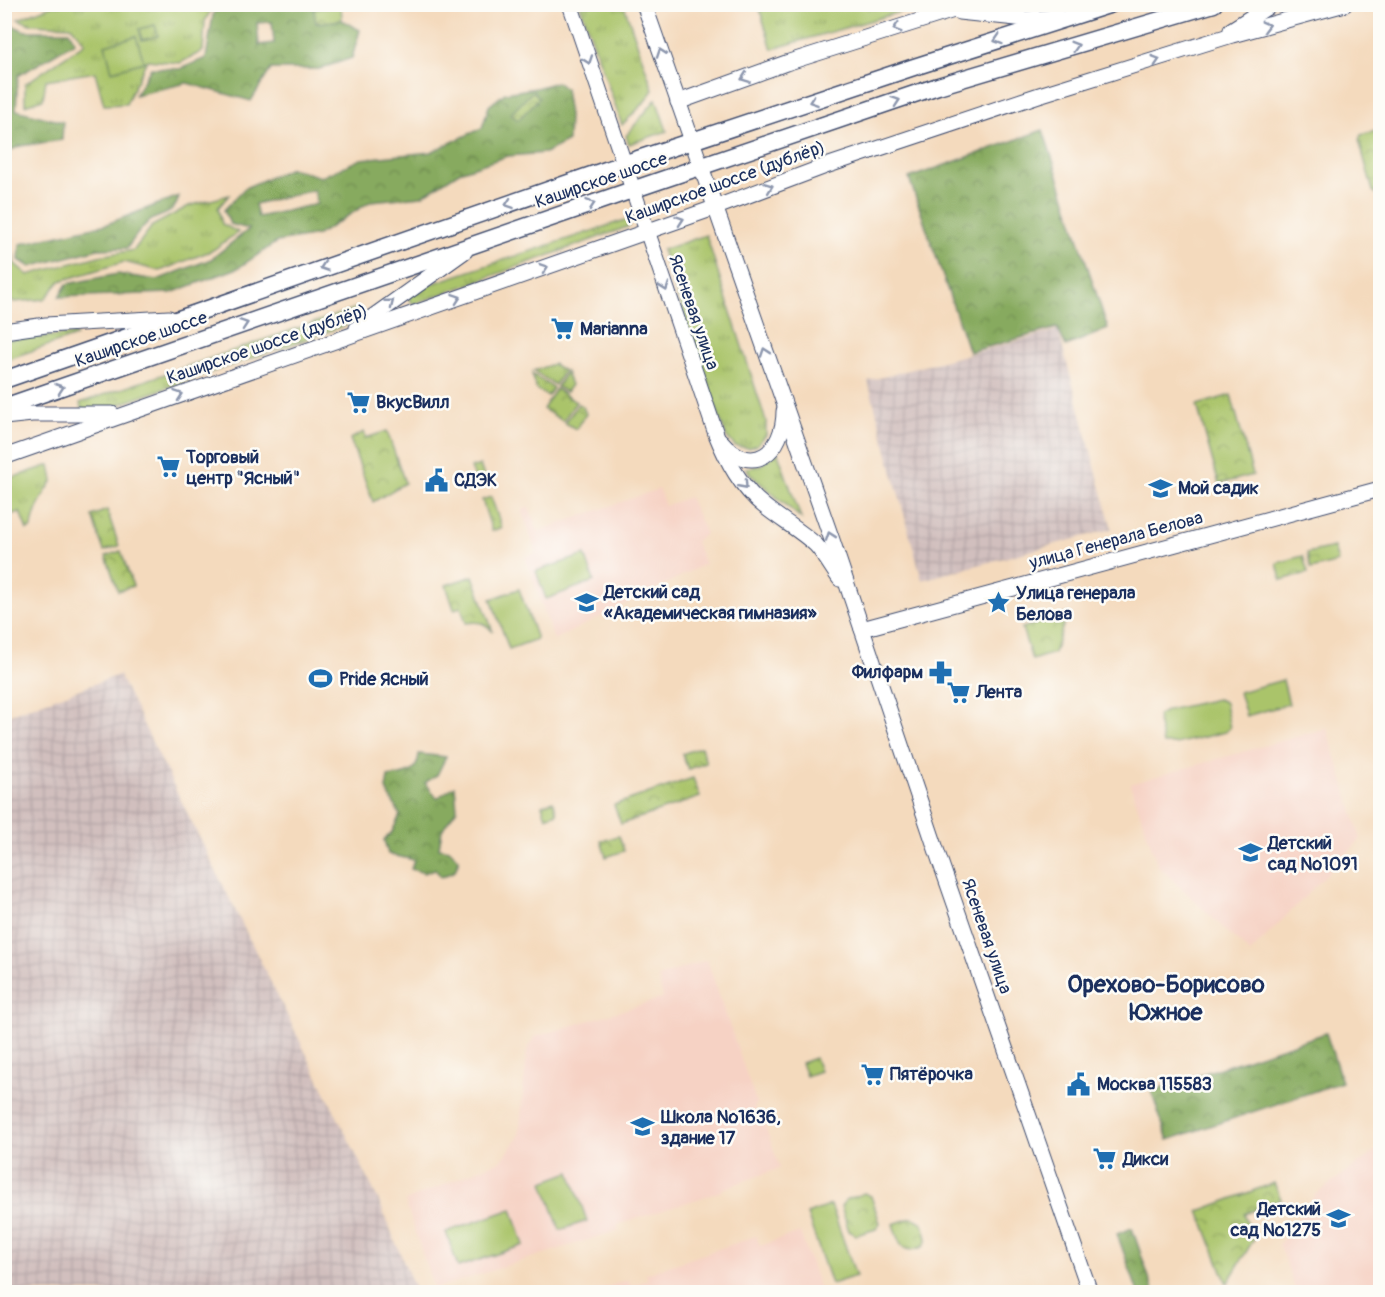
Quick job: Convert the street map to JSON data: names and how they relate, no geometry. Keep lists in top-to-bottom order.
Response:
{
  "streets": {
    "main road": [
      "Каширское шоссе",
      "Каширское шоссе (дублёр)",
      "Ясеневая улица",
      "улица Генерала Белова"
    ]
  },
  "crossings": [
    ["Каширское шоссе", "Ясеневая улица"],
    ["Каширское шоссе (дублёр)", "Ясеневая улица"],
    ["Ясеневая улица", "улица Генерала Белова"]
  ],
  "districts": ["Орехово-Борисово Южное"],
  "places": {
    "supermarket": [
      "Marianna",
      "ВкусВилл",
      "Торговый центр \"Ясный\"",
      "Лента",
      "Пятёрочка",
      "Дикси"
    ],
    "public building": ["СДЭК", "Москва 115583"],
    "school or university": [
      "Мой садик",
      "Детский сад «Академическая гимназия»",
      "Детский сад №1091",
      "Школа №1636, здание 17",
      "Детский сад №1275"
    ],
    "place": ["Улица генерала Белова"],
    "pharmacy": ["Филфарм"],
    "sports": ["Pride Ясный"]
  }
}
